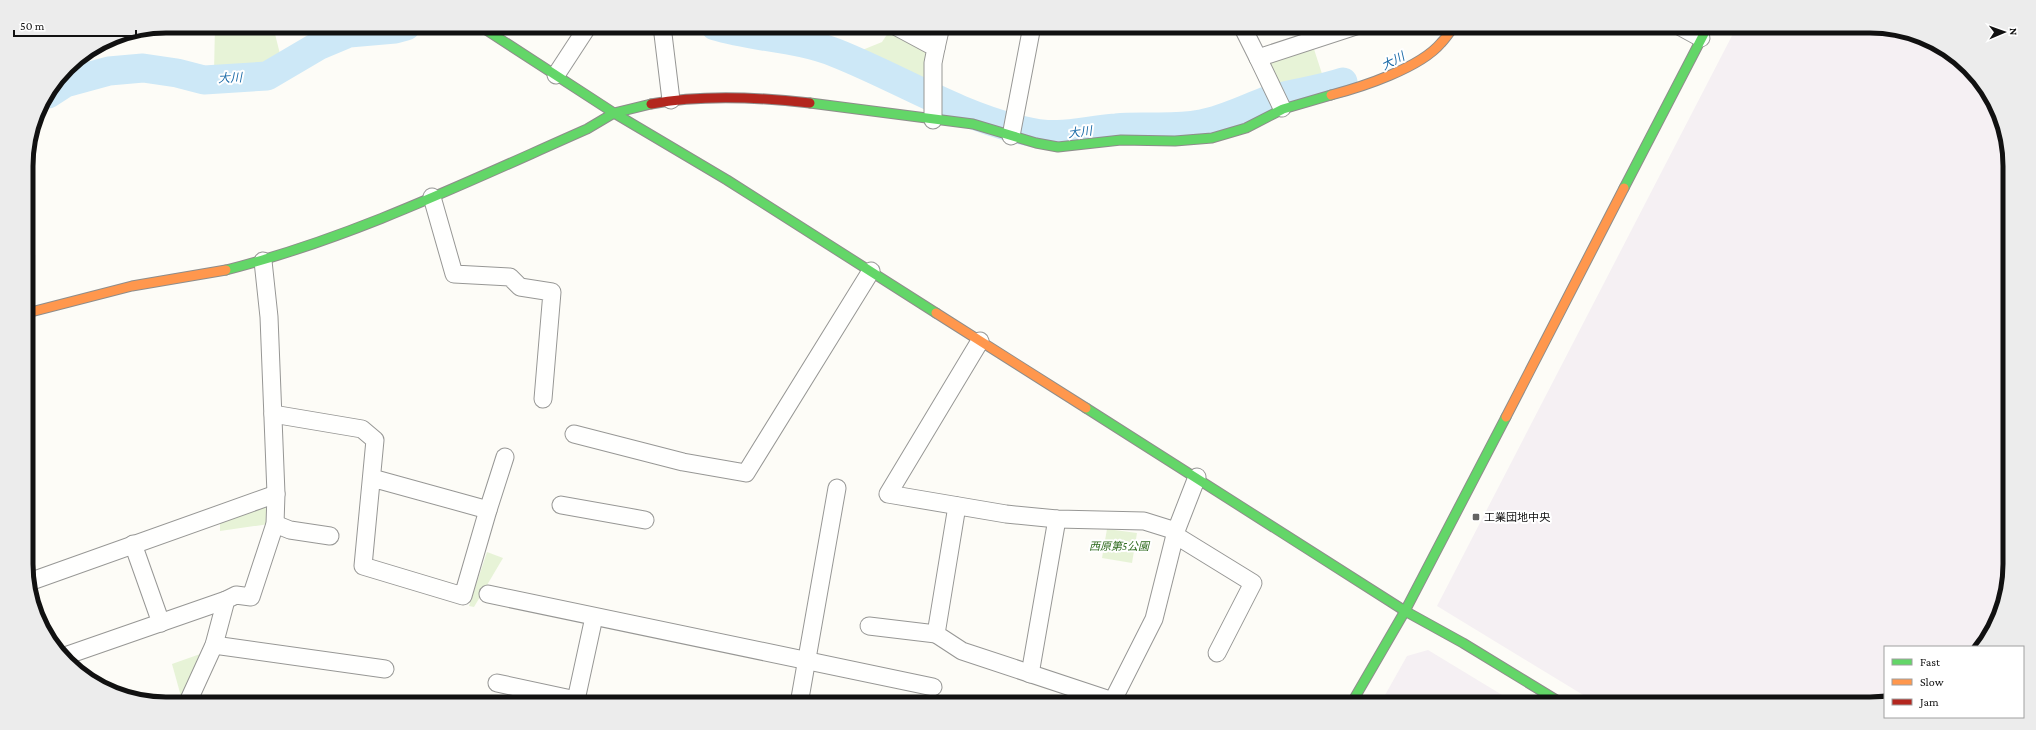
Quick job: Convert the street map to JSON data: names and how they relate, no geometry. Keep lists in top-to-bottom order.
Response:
{
  "water": ["大川"],
  "parks": ["西原第5公園"],
  "places": {
    "transit": ["工業団地中央"]
  },
  "legend": ["Fast", "Slow", "Jam"],
  "scale_bar": "50 m",
  "north": "right"
}
